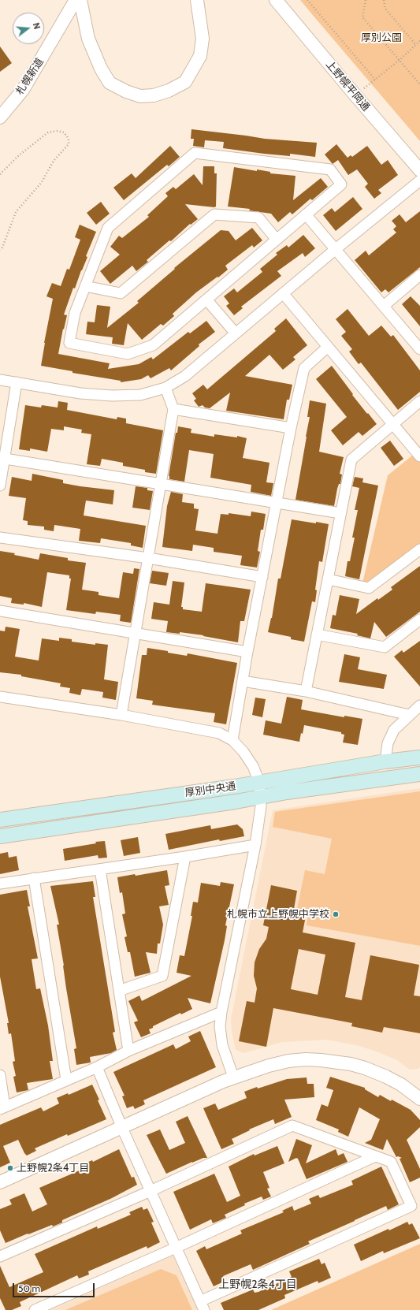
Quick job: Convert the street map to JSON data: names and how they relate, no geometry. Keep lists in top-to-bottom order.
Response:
{
  "streets": {
    "main road": ["厚別中央通"],
    "street": ["札幌新道", "上野幌平岡通"]
  },
  "districts": ["上野幌2条4丁目"],
  "parks": ["厚別公園"],
  "places": ["札幌市立上野幌中学校", "上野幌2条4丁目"],
  "scale_bar": "50 m",
  "north": "right"
}
